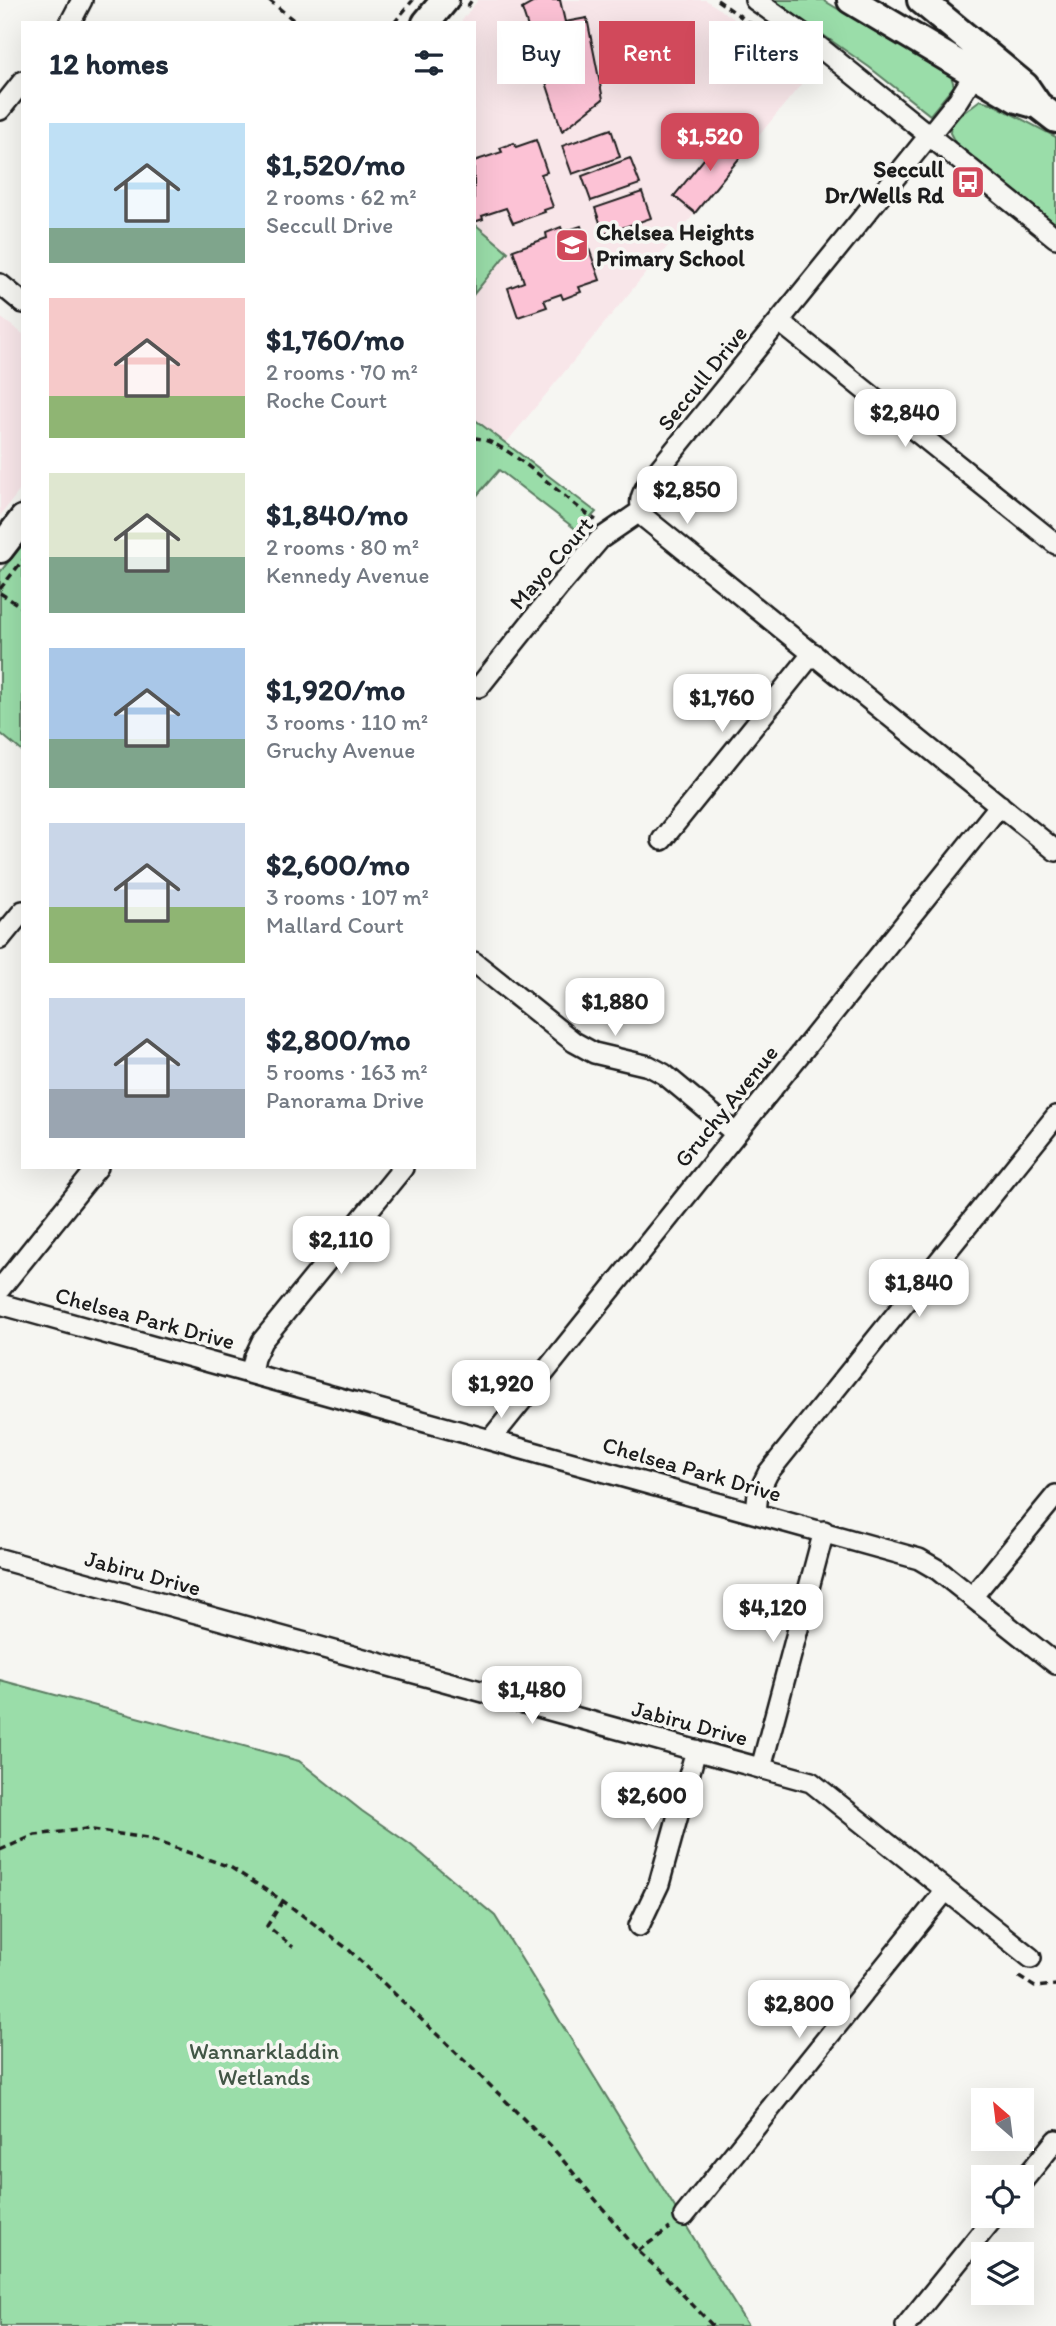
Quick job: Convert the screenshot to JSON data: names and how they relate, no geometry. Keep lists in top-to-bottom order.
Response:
{
  "streets": {
    "street": [
      "Seccull Drive",
      "Mayo Court",
      "Gruchy Avenue",
      "Chelsea Park Drive",
      "Jabiru Drive"
    ]
  },
  "crossings": [
    ["Seccull Drive", "Mayo Court"],
    ["Gruchy Avenue", "Chelsea Park Drive"]
  ],
  "parks": ["Wannarkladdin Wetlands"],
  "places": {
    "bus stop": ["Seccull Dr/Wells Rd"],
    "school or university": ["Chelsea Heights Primary School"]
  },
  "north": "top left",
  "page": {
    "chip": ["Buy", "Rent", "Filters"],
    "heading": "12 homes",
    "list": [
      {
        "name": "$1,520/mo",
        "note": "2 rooms · 62 m² · Seccull Drive"
      },
      {
        "name": "$1,760/mo",
        "note": "2 rooms · 70 m² · Roche Court"
      },
      {
        "name": "$1,840/mo",
        "note": "2 rooms · 80 m² · Kennedy Avenue"
      },
      {
        "name": "$1,920/mo",
        "note": "3 rooms · 110 m² · Gruchy Avenue"
      },
      {
        "name": "$2,600/mo",
        "note": "3 rooms · 107 m² · Mallard Court"
      },
      {
        "name": "$2,800/mo",
        "note": "5 rooms · 163 m² · Panorama Drive"
      }
    ],
    "price": [
      "$1,520",
      "$2,840",
      "$2,850",
      "$1,760",
      "$1,880",
      "$2,110",
      "$1,840",
      "$1,920",
      "$4,120",
      "$1,480",
      "$2,600",
      "$2,800"
    ]
  }
}
